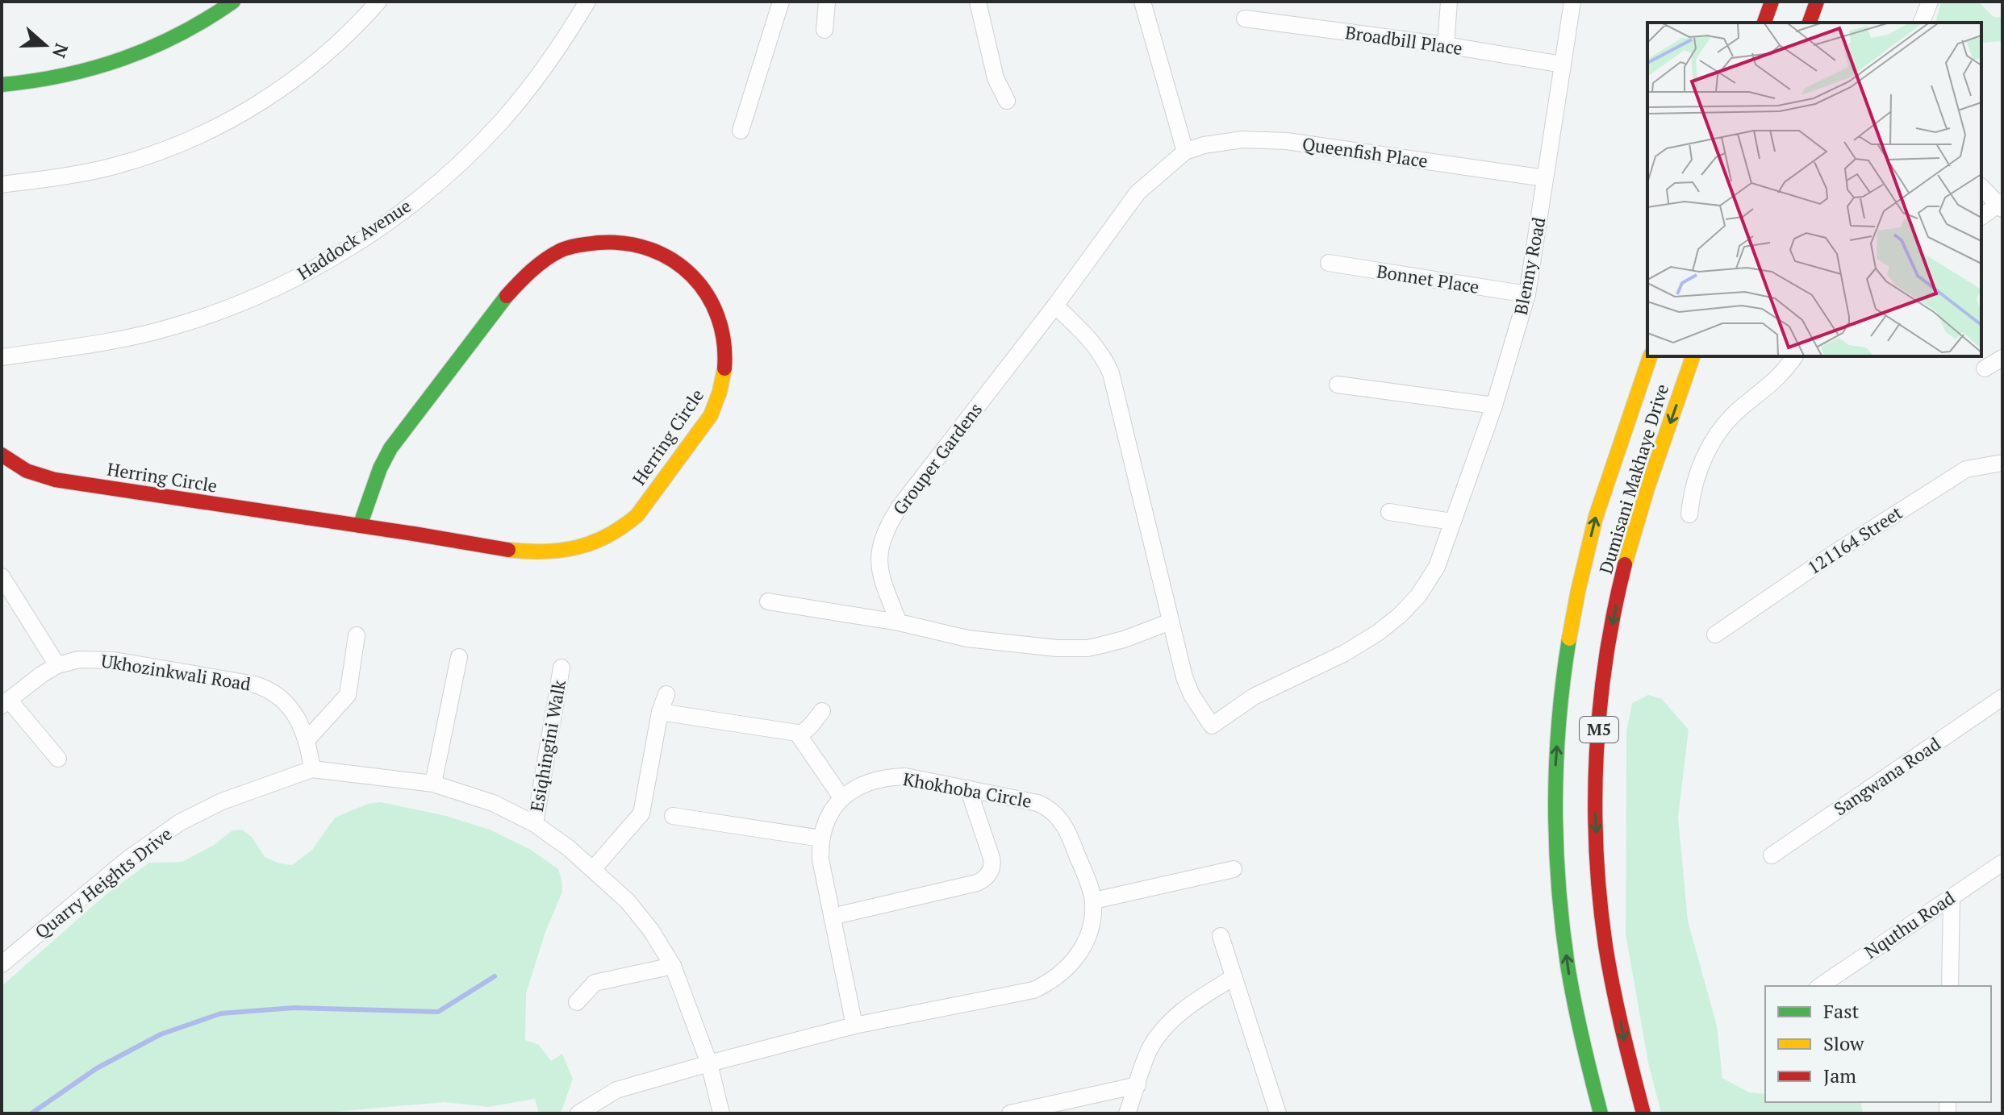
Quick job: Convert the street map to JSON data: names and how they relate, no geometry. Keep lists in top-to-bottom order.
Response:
{
  "streets": {
    "street": [
      "Broadbill Place",
      "Queenfish Place",
      "Haddock Avenue",
      "Blenny Road",
      "Bonnet Place",
      "Herring Circle",
      "Grouper Gardens",
      "Dumisani Makhaye Drive",
      "121164 Street",
      "Ukhozinkwali Road",
      "M5",
      "Esiqhingini Walk",
      "Sangwana Road",
      "Khokhoba Circle",
      "Quarry Heights Drive",
      "Nquthu Road"
    ]
  },
  "crossings": [
    ["Broadbill Place", "Blenny Road"],
    ["Queenfish Place", "Blenny Road"],
    ["Queenfish Place", "Grouper Gardens"],
    ["Blenny Road", "Bonnet Place"],
    ["Ukhozinkwali Road", "Quarry Heights Drive"],
    ["Esiqhingini Walk", "Quarry Heights Drive"],
    ["Khokhoba Circle", "Quarry Heights Drive"]
  ],
  "legend": ["Fast", "Slow", "Jam"],
  "north": "right"
}
